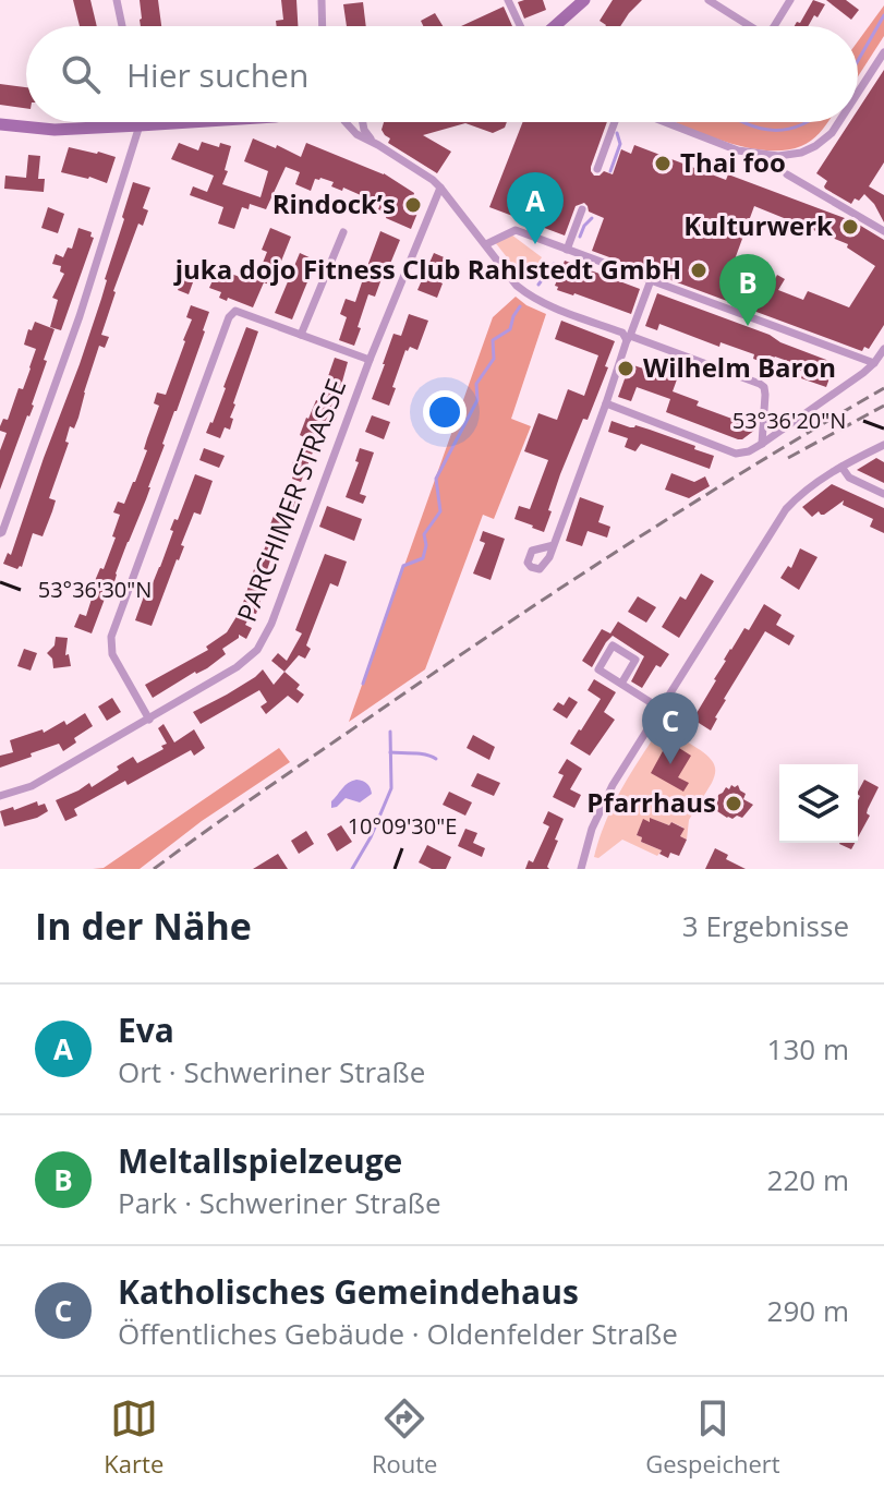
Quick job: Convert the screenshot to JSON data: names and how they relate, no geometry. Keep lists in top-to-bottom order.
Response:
{
  "streets": {
    "street": ["PARCHIMER STRASSE"]
  },
  "places": [
    "Thai foo",
    "Rindock’s",
    "Kulturwerk",
    "juka dojo Fitness Club Rahlstedt GmbH",
    "Wilhelm Baron",
    "Pfarrhaus"
  ],
  "page": {
    "search": "Hier suchen",
    "pins": ["A", "B", "C"],
    "heading": ["In der Nähe", "3 Ergebnisse"],
    "list": [
      {
        "mark": "A",
        "name": "Eva",
        "note": "Ort · Schweriner Straße",
        "value": "130 m"
      },
      {
        "mark": "B",
        "name": "Meltallspielzeuge",
        "note": "Park · Schweriner Straße",
        "value": "220 m"
      },
      {
        "mark": "C",
        "name": "Katholisches Gemeindehaus",
        "note": "Öffentliches Gebäude · Oldenfelder Straße",
        "value": "290 m"
      }
    ],
    "nav": ["Karte", "Route", "Gespeichert"]
  },
  "coordinates": ["53°36'20\"N", "53°36'30\"N", "10°09'30\"E"]
}
